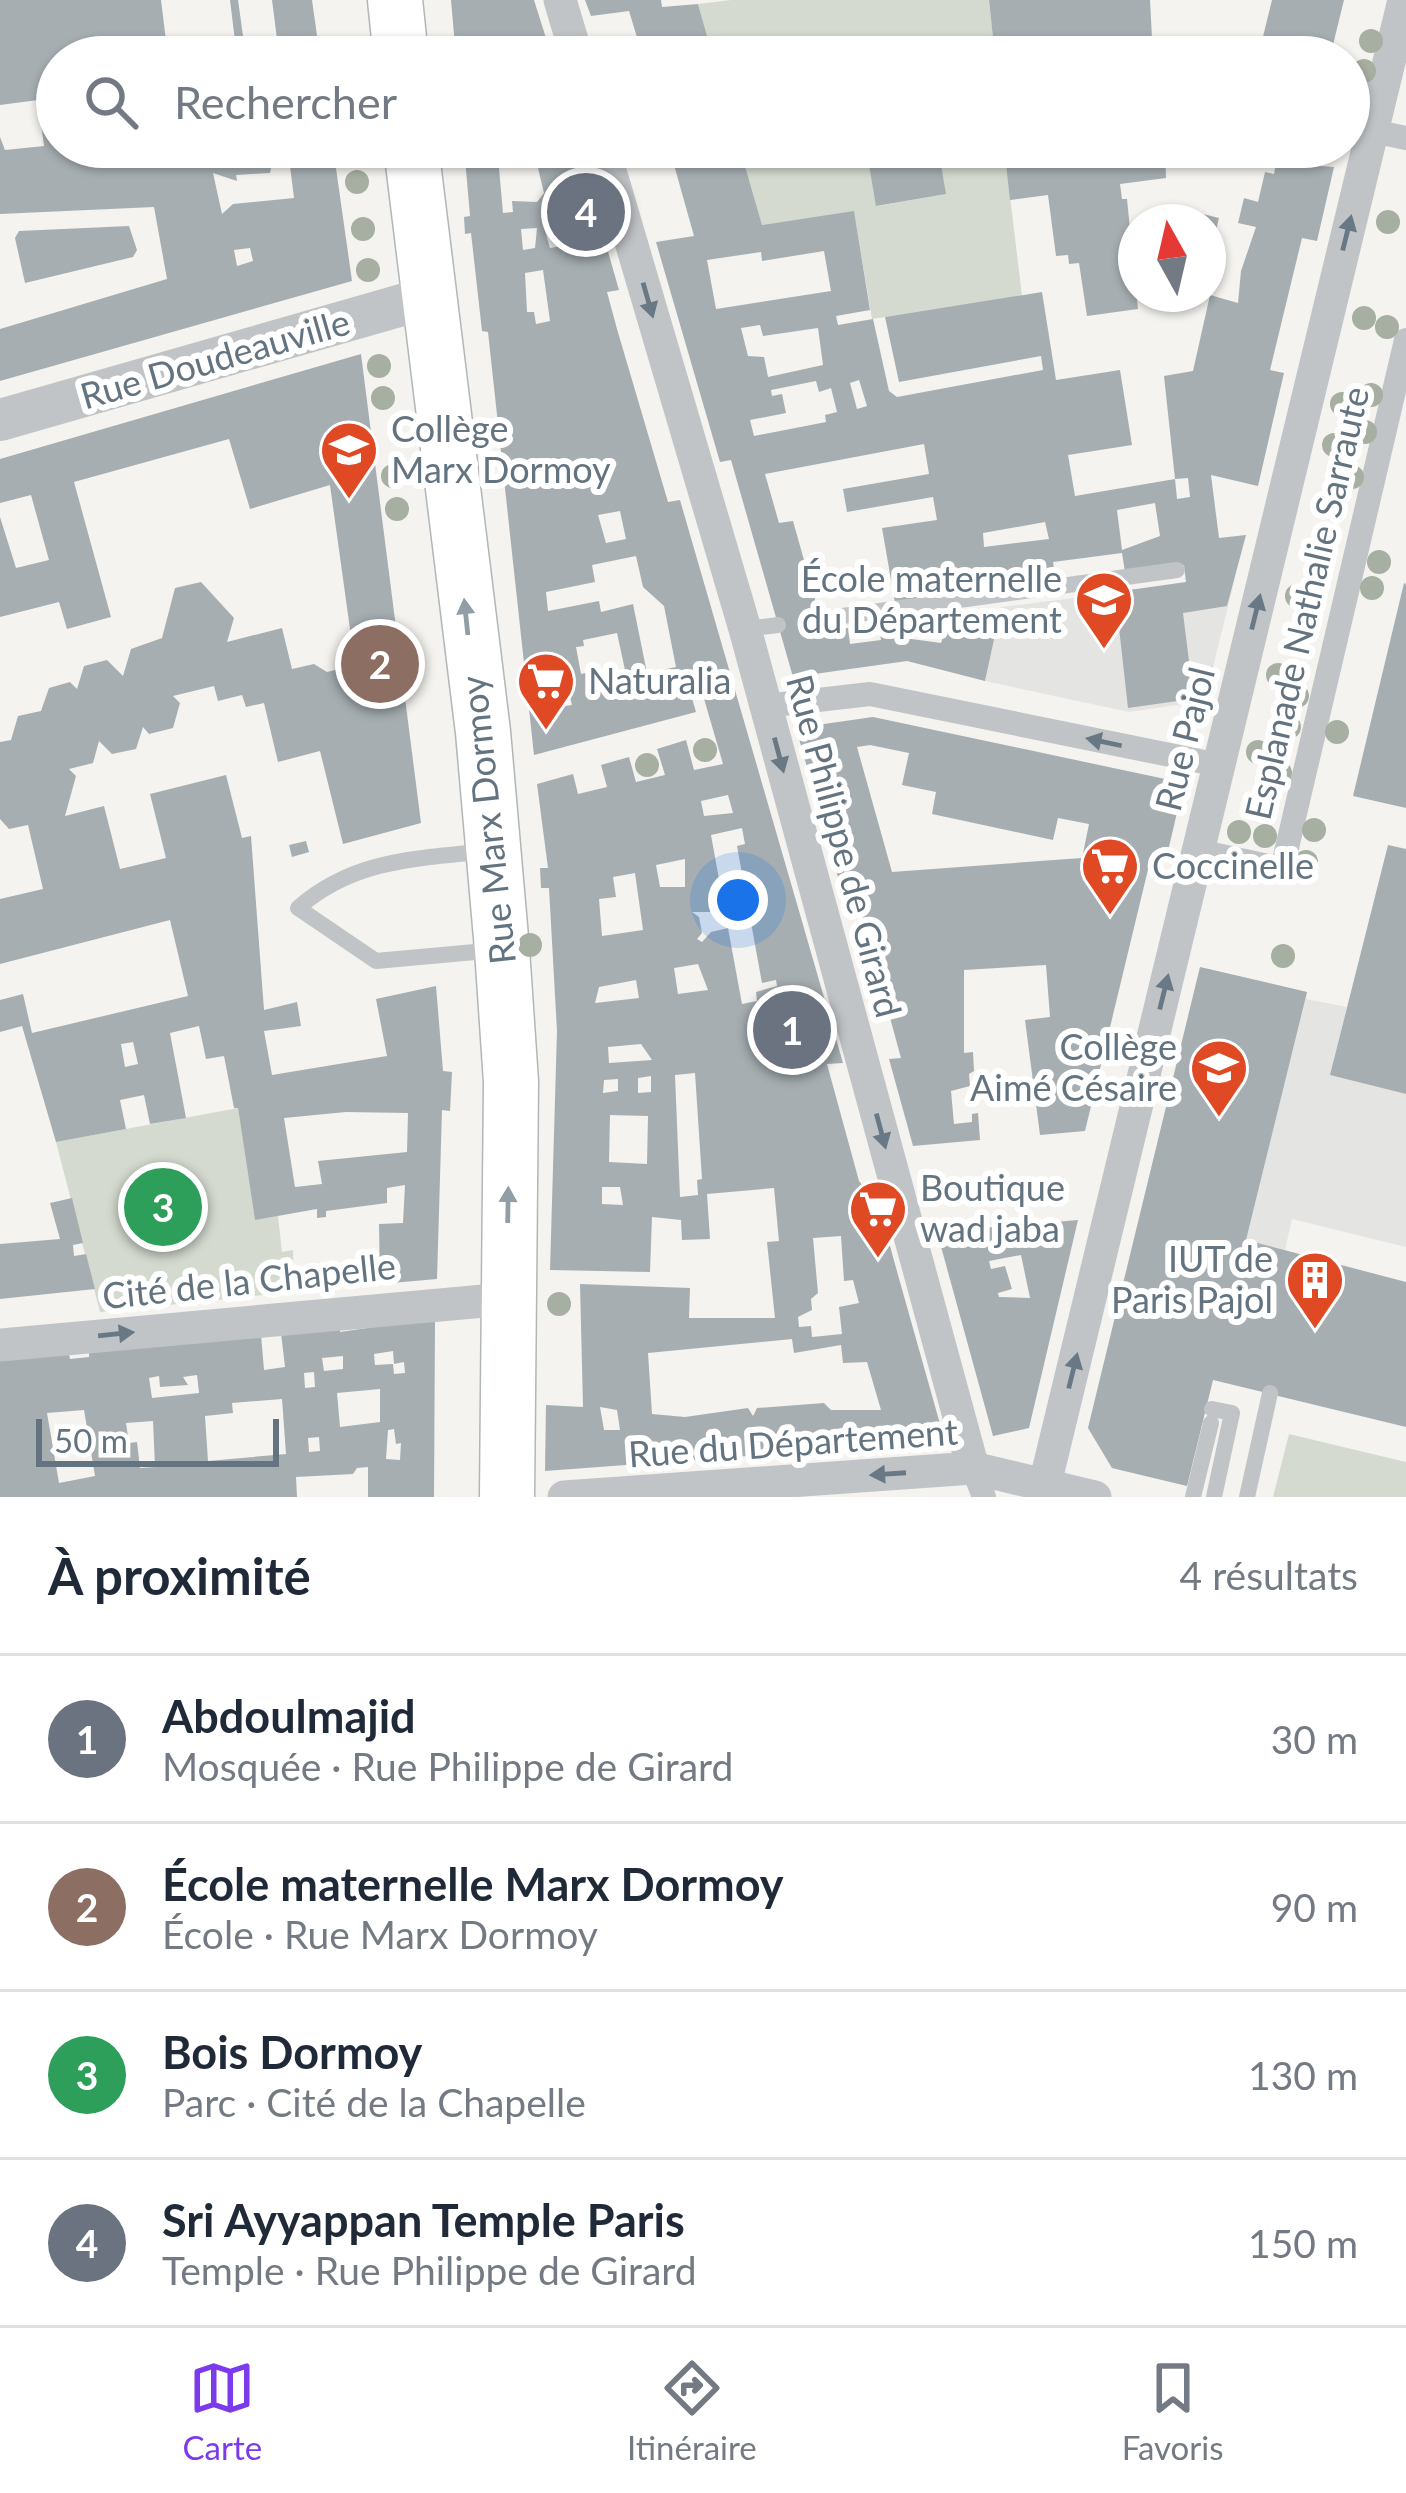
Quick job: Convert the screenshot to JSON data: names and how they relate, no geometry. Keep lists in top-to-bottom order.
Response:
{
  "streets": {
    "main road": ["Rue Marx Dormoy"],
    "street": [
      "Rue Doudeauville",
      "Esplanade Nathalie Sarraute",
      "Rue Pajol",
      "Rue Philippe de Girard",
      "Cité de la Chapelle",
      "Rue du Département"
    ]
  },
  "crossings": [
    ["Rue Doudeauville", "Rue Marx Dormoy"],
    ["Esplanade Nathalie Sarraute", "Rue Pajol"],
    ["Rue Pajol", "Rue du Département"],
    ["Rue Marx Dormoy", "Cité de la Chapelle"],
    ["Rue Philippe de Girard", "Rue du Département"]
  ],
  "one_way": [
    "Rue Pajol",
    "Rue Marx Dormoy",
    "Rue Philippe de Girard",
    "Cité de la Chapelle",
    "Rue du Département"
  ],
  "places": {
    "school or university": ["Collège Marx Dormoy", "École maternelle du Département", "Collège Aimé Césaire"],
    "supermarket": ["Naturalia", "Coccinelle", "Boutique wad jaba"],
    "building": ["IUT de Paris Pajol"]
  },
  "scale_bar": "50 m",
  "north": "top",
  "page": {
    "search": "Rechercher",
    "pins": [
      "4",
      "2",
      "1",
      "3"
    ],
    "scale": "50 m",
    "heading": ["À proximité", "4 résultats"],
    "list": [
      {
        "mark": "1",
        "name": "Abdoulmajid",
        "note": "Mosquée · Rue Philippe de Girard",
        "value": "30 m"
      },
      {
        "mark": "2",
        "name": "École maternelle Marx Dormoy",
        "note": "École · Rue Marx Dormoy",
        "value": "90 m"
      },
      {
        "mark": "3",
        "name": "Bois Dormoy",
        "note": "Parc · Cité de la Chapelle",
        "value": "130 m"
      },
      {
        "mark": "4",
        "name": "Sri Ayyappan Temple Paris",
        "note": "Temple · Rue Philippe de Girard",
        "value": "150 m"
      }
    ],
    "nav": ["Carte", "Itinéraire", "Favoris"]
  }
}
